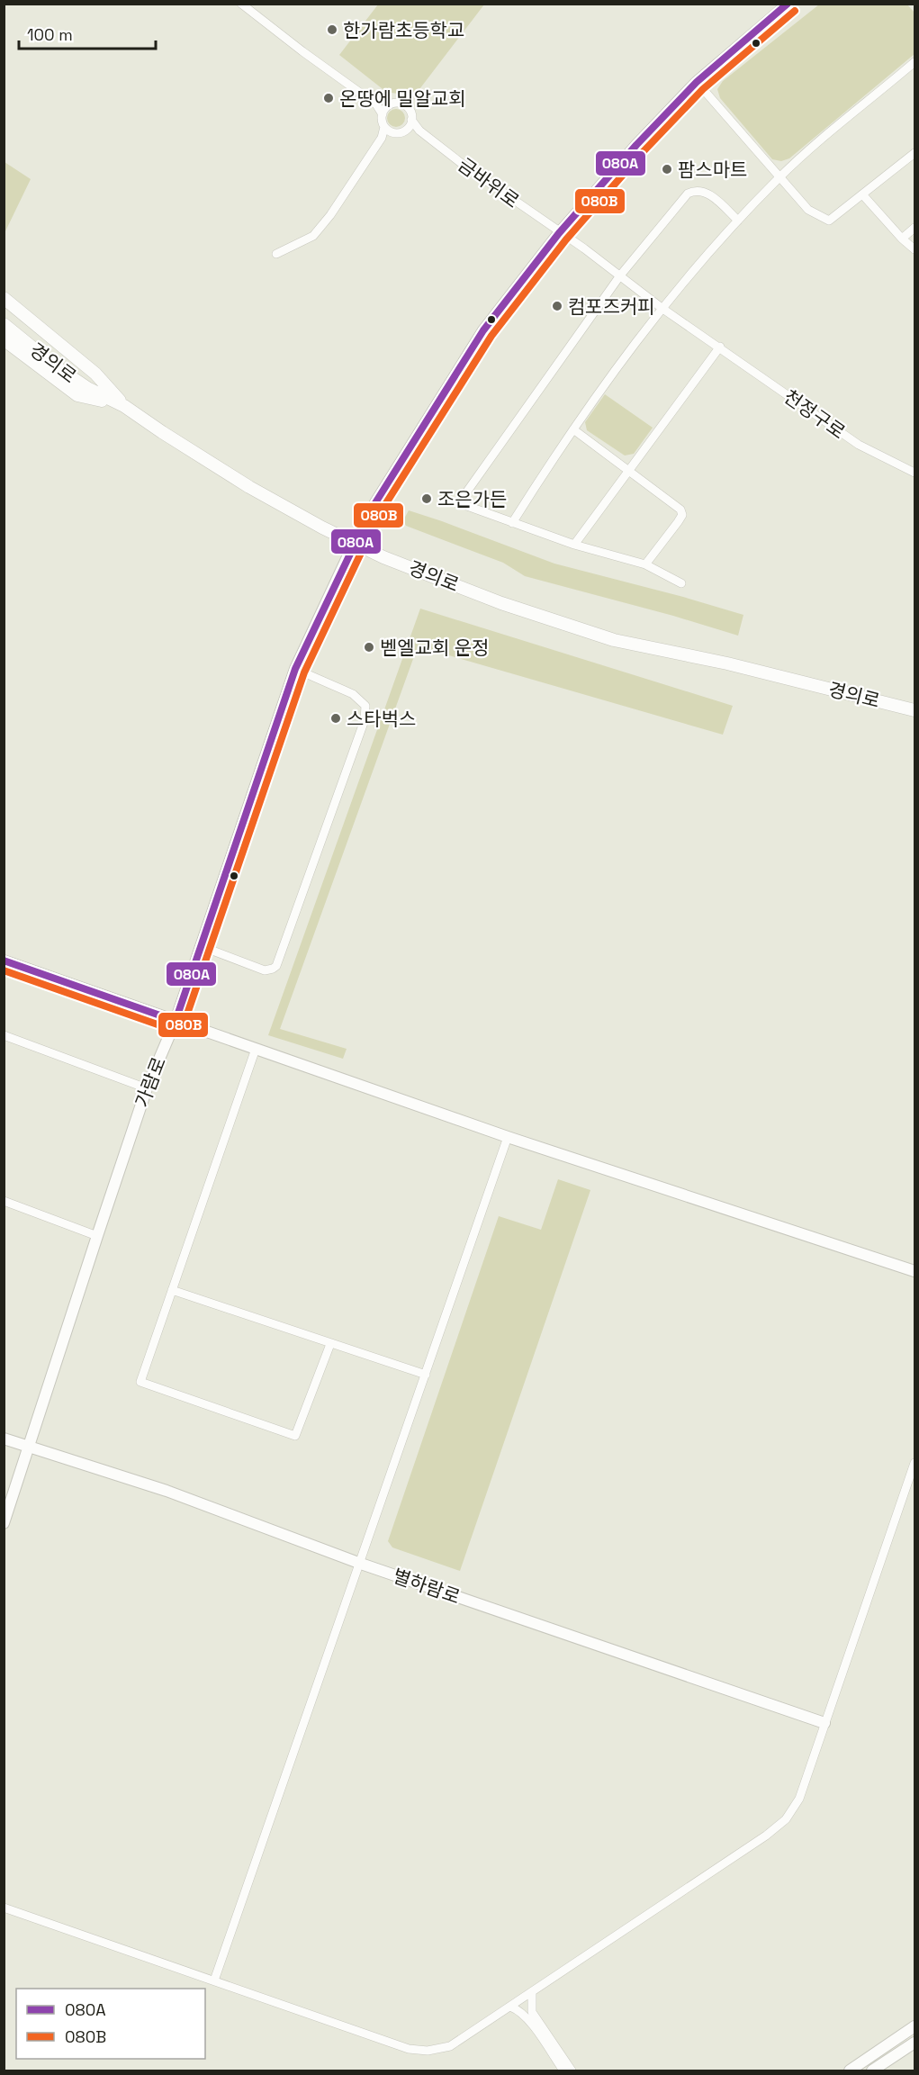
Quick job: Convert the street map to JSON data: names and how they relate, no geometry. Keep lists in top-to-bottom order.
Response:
{
  "streets": {
    "main road": ["경의로"],
    "street": [
      "금바위로",
      "천정구로",
      "가람로",
      "별하람로"
    ]
  },
  "crossings": [
    ["금바위로", "천정구로"],
    ["금바위로", "가람로"],
    ["경의로", "가람로"],
    ["가람로", "별하람로"]
  ],
  "places": [
    "한가람초등학교",
    "온땅에 밀알교회",
    "팜스마트",
    "컴포즈커피",
    "조은가든",
    "벧엘교회 운정",
    "스타벅스"
  ],
  "lines": ["transit line 080A", "transit line 080B"],
  "legend": ["080A", "080B"],
  "scale_bar": "100 m"
}
